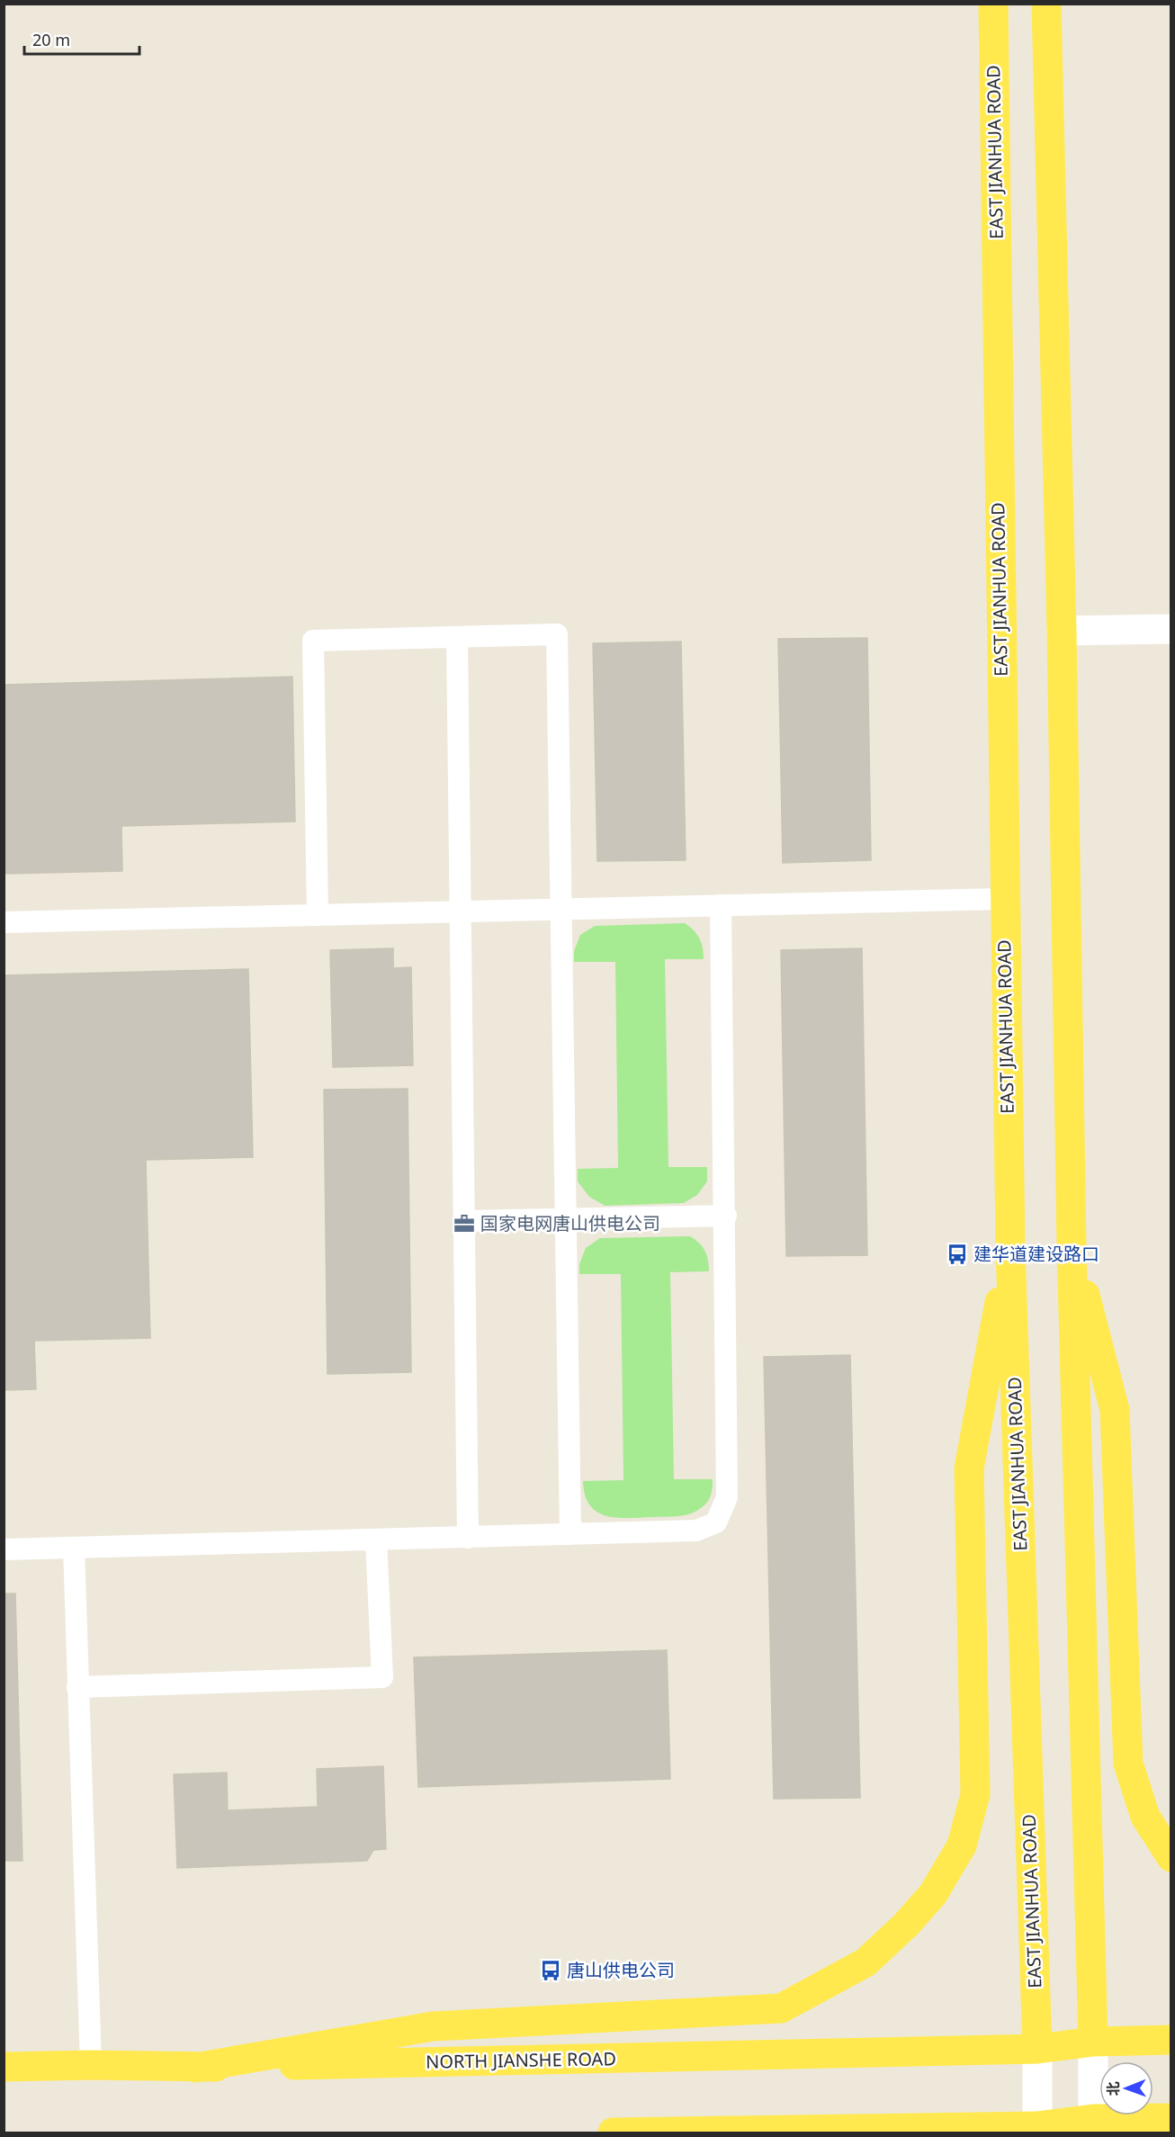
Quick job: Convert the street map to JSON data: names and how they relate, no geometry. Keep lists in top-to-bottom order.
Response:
{
  "streets": {
    "main road": ["EAST JIANHUA ROAD", "NORTH JIANSHE ROAD"]
  },
  "crossings": [
    ["EAST JIANHUA ROAD", "NORTH JIANSHE ROAD"]
  ],
  "places": {
    "office": ["国家电网唐山供电公司"],
    "bus stop": ["建华道建设路口", "唐山供电公司"]
  },
  "scale_bar": "20 m",
  "north": "left"
}
